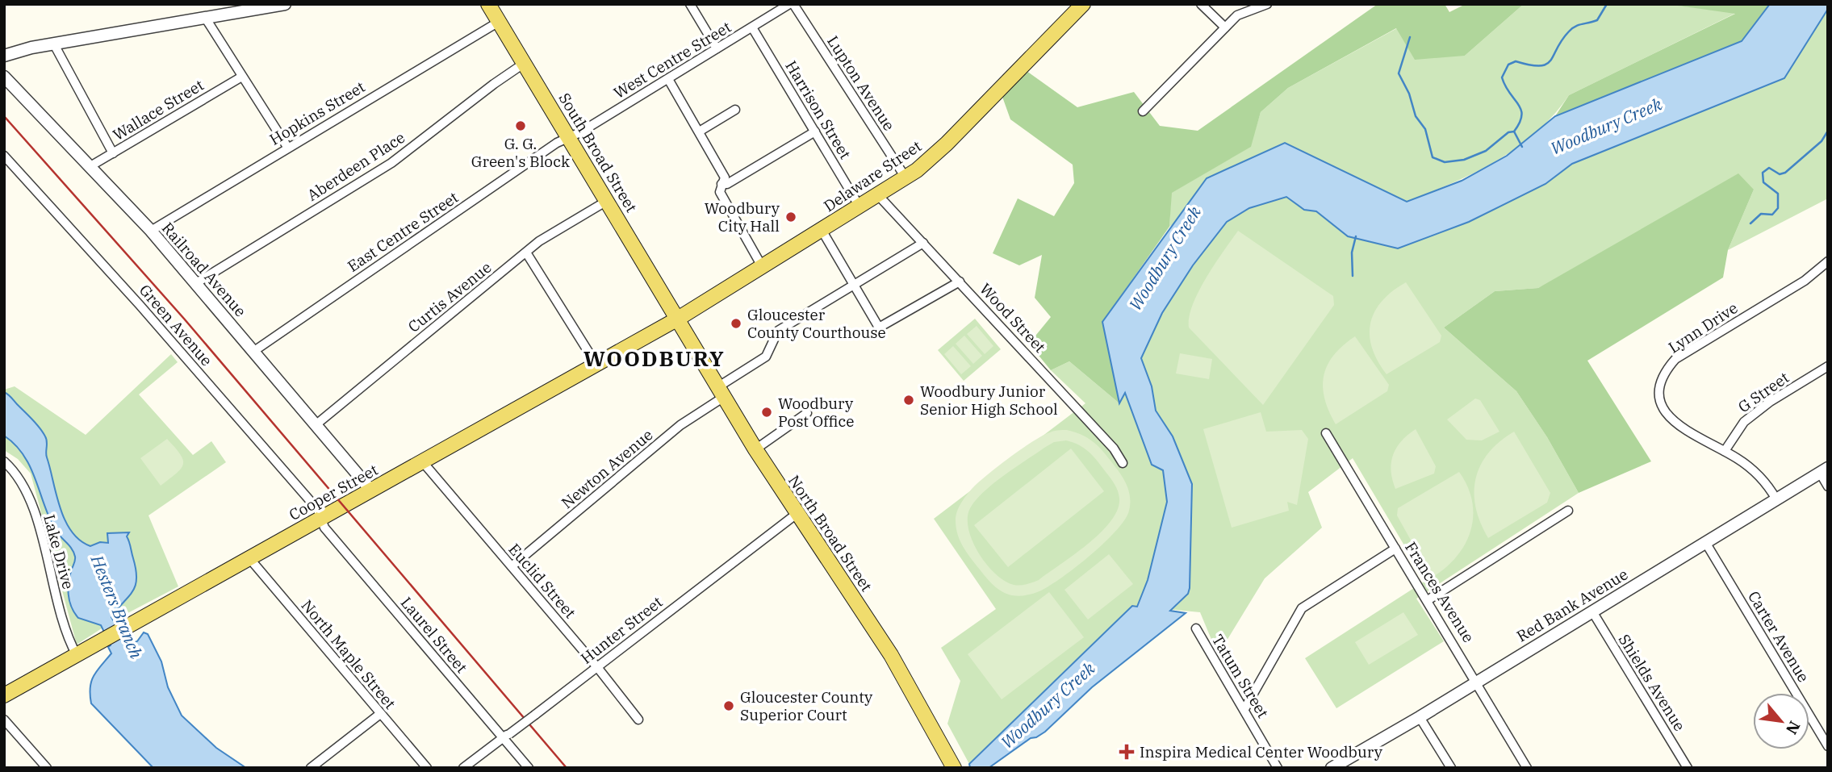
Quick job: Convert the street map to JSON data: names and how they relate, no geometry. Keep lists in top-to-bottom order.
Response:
{
  "streets": {
    "main road": [
      "South Broad Street",
      "Delaware Street",
      "Cooper Street",
      "North Broad Street"
    ],
    "street": [
      "West Centre Street",
      "Lupton Avenue",
      "Wallace Street",
      "Harrison Street",
      "Hopkins Street",
      "Aberdeen Place",
      "East Centre Street",
      "Railroad Avenue",
      "Curtis Avenue",
      "Wood Street",
      "Green Avenue",
      "Lynn Drive",
      "G Street",
      "Newton Avenue",
      "Lake Drive",
      "Euclid Street",
      "Frances Avenue",
      "Red Bank Avenue",
      "Hunter Street",
      "Laurel Street",
      "Carter Avenue",
      "North Maple Street",
      "Tatum Street",
      "Shields Avenue"
    ]
  },
  "crossings": [
    ["West Centre Street", "Lupton Avenue"],
    ["West Centre Street", "Harrison Street"],
    ["West Centre Street", "South Broad Street"],
    ["West Centre Street", "East Centre Street"],
    ["Lupton Avenue", "Delaware Street"],
    ["Wallace Street", "Railroad Avenue"],
    ["Harrison Street", "Delaware Street"],
    ["Hopkins Street", "South Broad Street"],
    ["Hopkins Street", "Railroad Avenue"],
    ["South Broad Street", "Aberdeen Place"],
    ["South Broad Street", "Delaware Street"],
    ["South Broad Street", "East Centre Street"],
    ["South Broad Street", "Curtis Avenue"],
    ["South Broad Street", "Cooper Street"],
    ["South Broad Street", "North Broad Street"],
    ["Aberdeen Place", "Railroad Avenue"],
    ["Delaware Street", "Wood Street"],
    ["Delaware Street", "Cooper Street"],
    ["Delaware Street", "North Broad Street"],
    ["East Centre Street", "Railroad Avenue"],
    ["Railroad Avenue", "Curtis Avenue"],
    ["Railroad Avenue", "Cooper Street"],
    ["Wood Street", "Newton Avenue"],
    ["Green Avenue", "Cooper Street"],
    ["Green Avenue", "Laurel Street"],
    ["Lynn Drive", "G Street"],
    ["Lynn Drive", "Red Bank Avenue"],
    ["Newton Avenue", "North Broad Street"],
    ["Newton Avenue", "Euclid Street"],
    ["Cooper Street", "North Broad Street"],
    ["Cooper Street", "Lake Drive"],
    ["Cooper Street", "Euclid Street"],
    ["Cooper Street", "Laurel Street"],
    ["Cooper Street", "North Maple Street"],
    ["North Broad Street", "Hunter Street"],
    ["Euclid Street", "Hunter Street"],
    ["Frances Avenue", "Red Bank Avenue"],
    ["Red Bank Avenue", "Carter Avenue"],
    ["Red Bank Avenue", "Shields Avenue"],
    ["Hunter Street", "Laurel Street"]
  ],
  "districts": ["WOODBURY"],
  "water": ["Woodbury Creek", "Hesters Branch"],
  "places": {
    "other": [
      "G. G. Green's Block",
      "Woodbury City Hall",
      "Gloucester County Courthouse",
      "Woodbury Junior Senior High School",
      "Woodbury Post Office",
      "Gloucester County Superior Court"
    ],
    "health": ["Inspira Medical Center Woodbury"]
  },
  "north": "bottom right"
}
